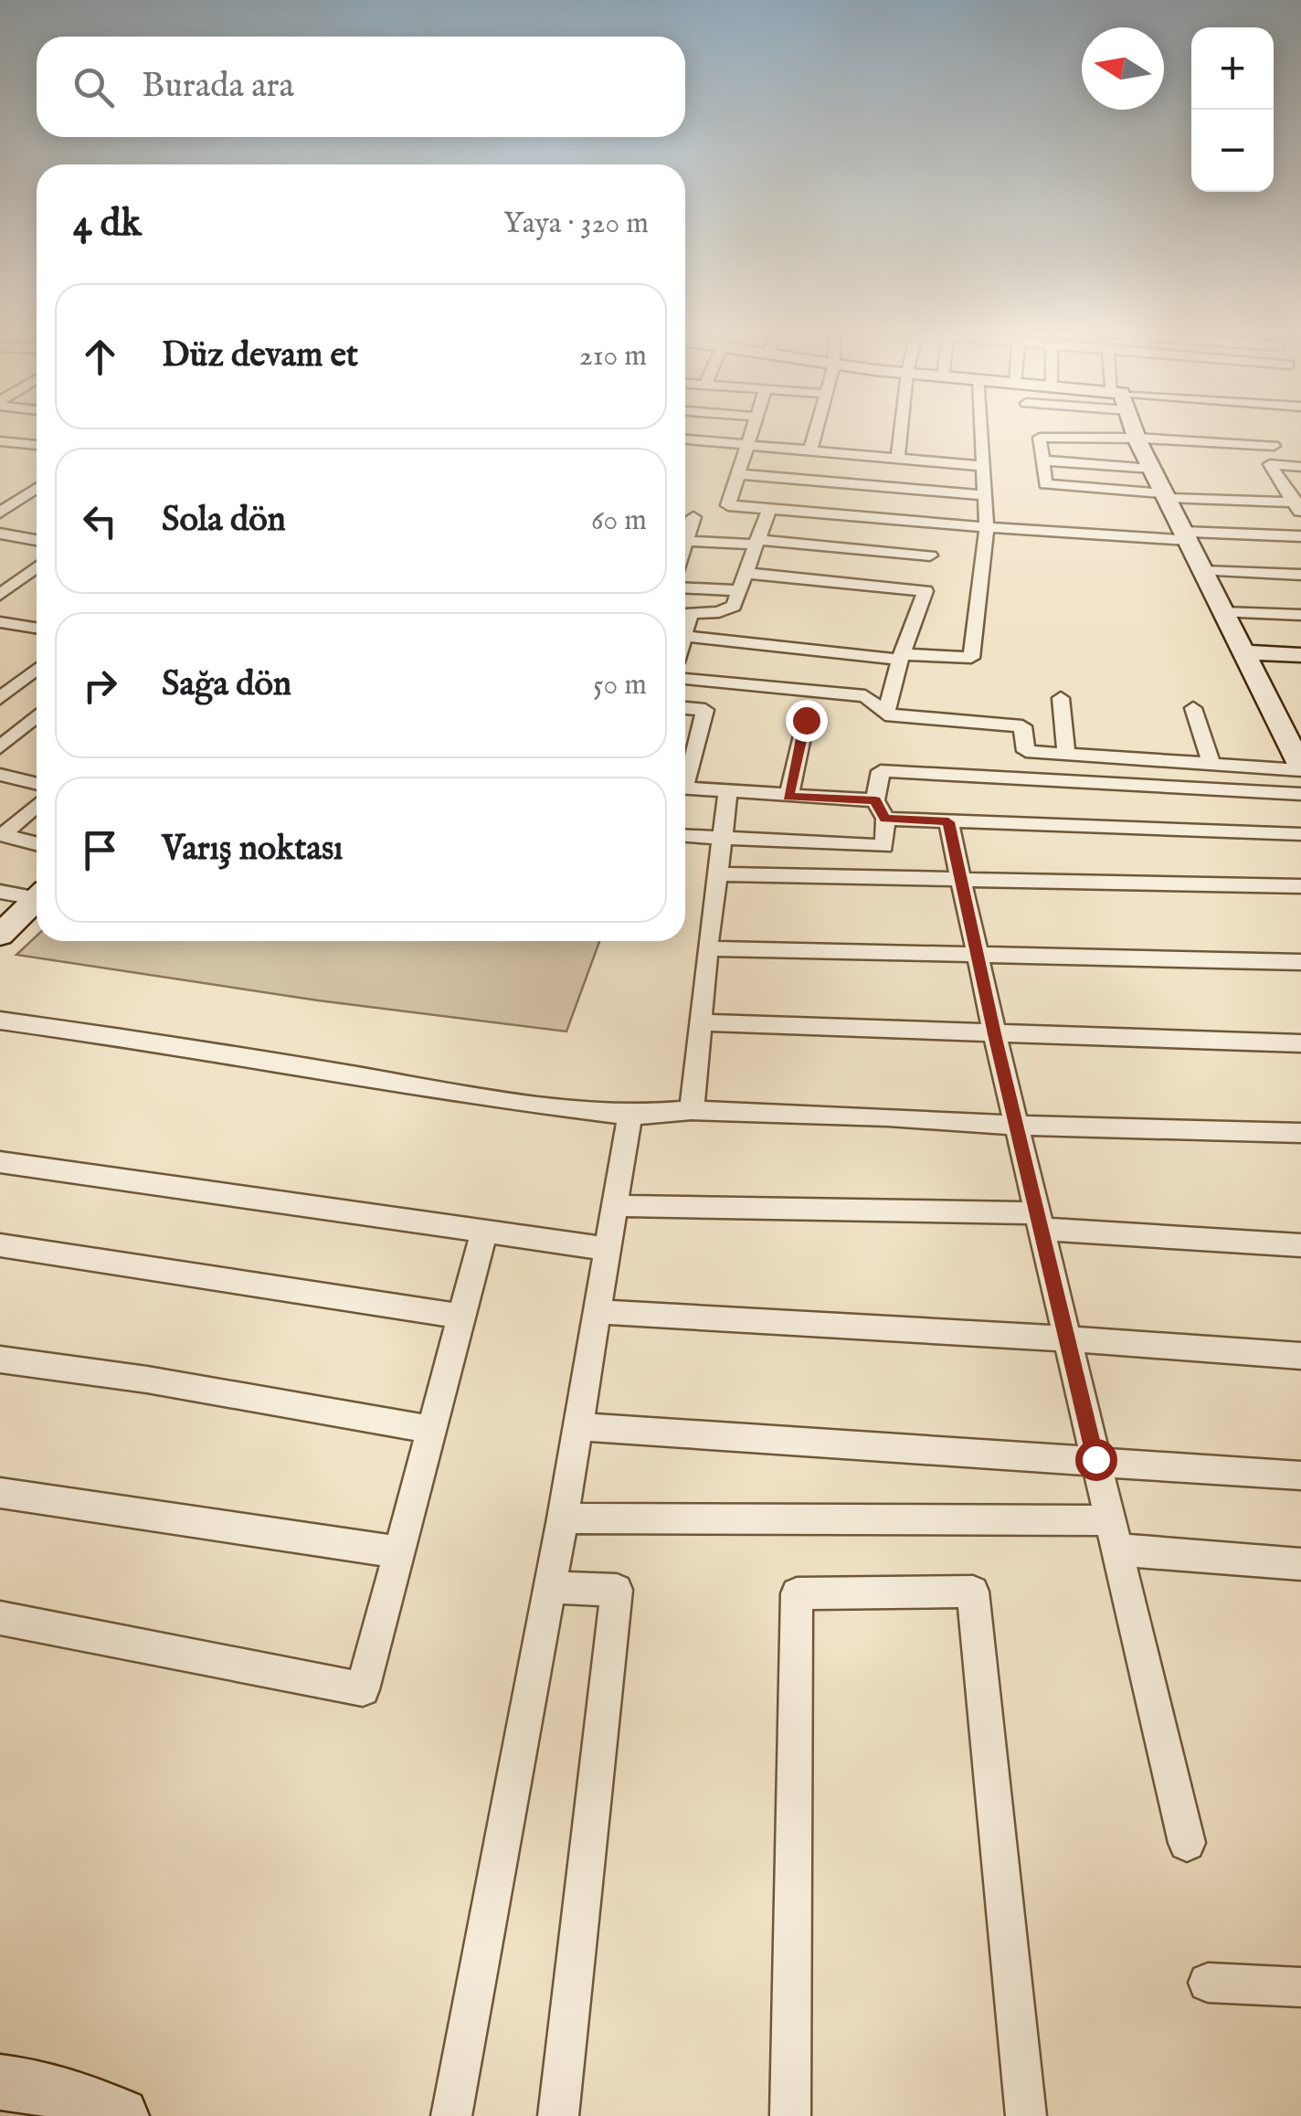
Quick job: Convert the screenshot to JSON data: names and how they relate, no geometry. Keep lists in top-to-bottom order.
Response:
{
  "north": "left",
  "page": {
    "map_buttons": ["+", "−"],
    "search": "Burada ara",
    "heading": ["4 dk", "Yaya · 320 m"],
    "list": [
      ["Düz devam et", "210 m"],
      ["Sola dön", "60 m"],
      ["Sağa dön", "50 m"],
      "Varış noktası"
    ]
  }
}
